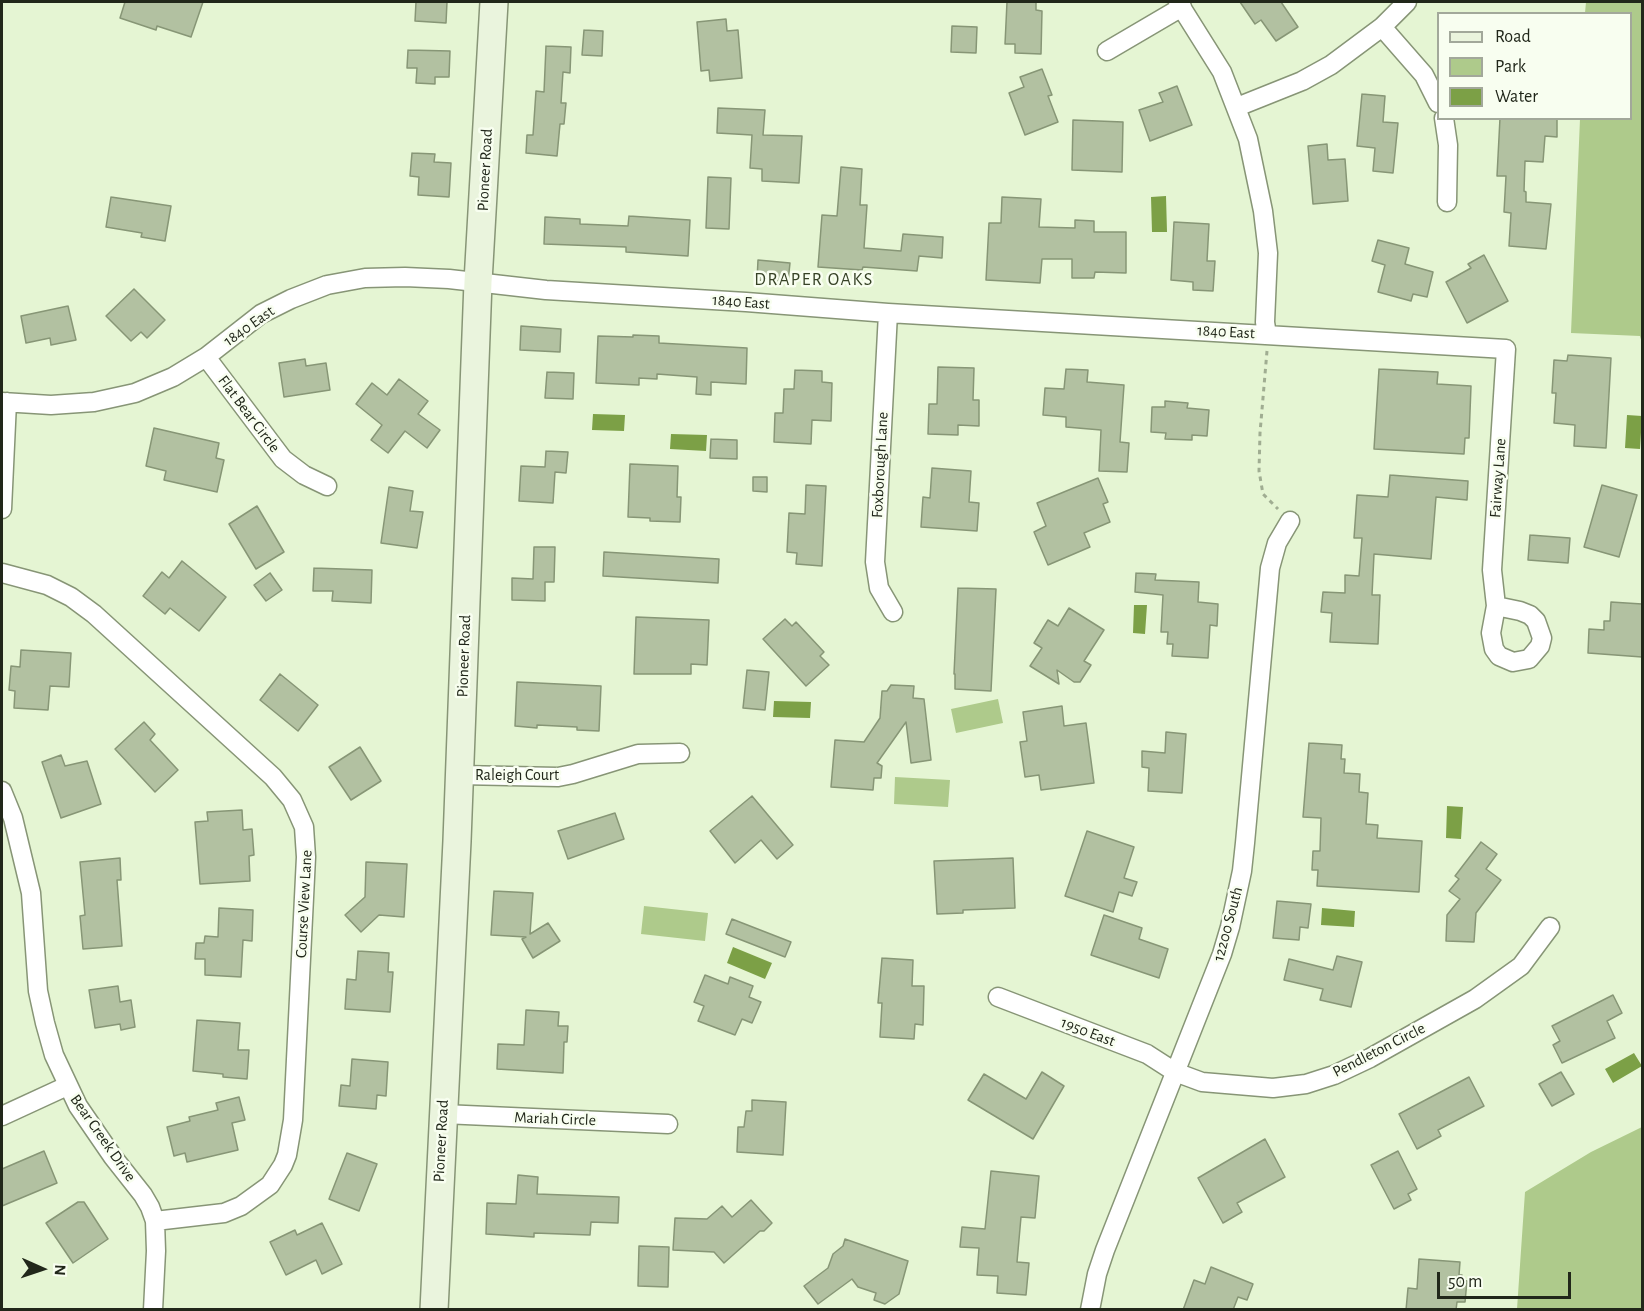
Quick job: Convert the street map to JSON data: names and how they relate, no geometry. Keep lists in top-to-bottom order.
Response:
{
  "streets": {
    "street": [
      "Pioneer Road",
      "1840 East",
      "Flat Bear Circle",
      "Foxborough Lane",
      "Fairway Lane",
      "Raleigh Court",
      "Course View Lane",
      "12200 South",
      "1950 East",
      "Pendleton Circle",
      "Mariah Circle",
      "Bear Creek Drive"
    ]
  },
  "crossings": [
    ["Pioneer Road", "1840 East"],
    ["Pioneer Road", "Raleigh Court"],
    ["Pioneer Road", "Mariah Circle"],
    ["1840 East", "Flat Bear Circle"],
    ["1840 East", "Foxborough Lane"],
    ["1840 East", "Fairway Lane"],
    ["Course View Lane", "Bear Creek Drive"],
    ["12200 South", "1950 East"],
    ["12200 South", "Pendleton Circle"],
    ["1950 East", "Pendleton Circle"]
  ],
  "districts": ["DRAPER OAKS"],
  "legend": ["Road", "Park", "Water"],
  "scale_bar": "50 m",
  "north": "right"
}
